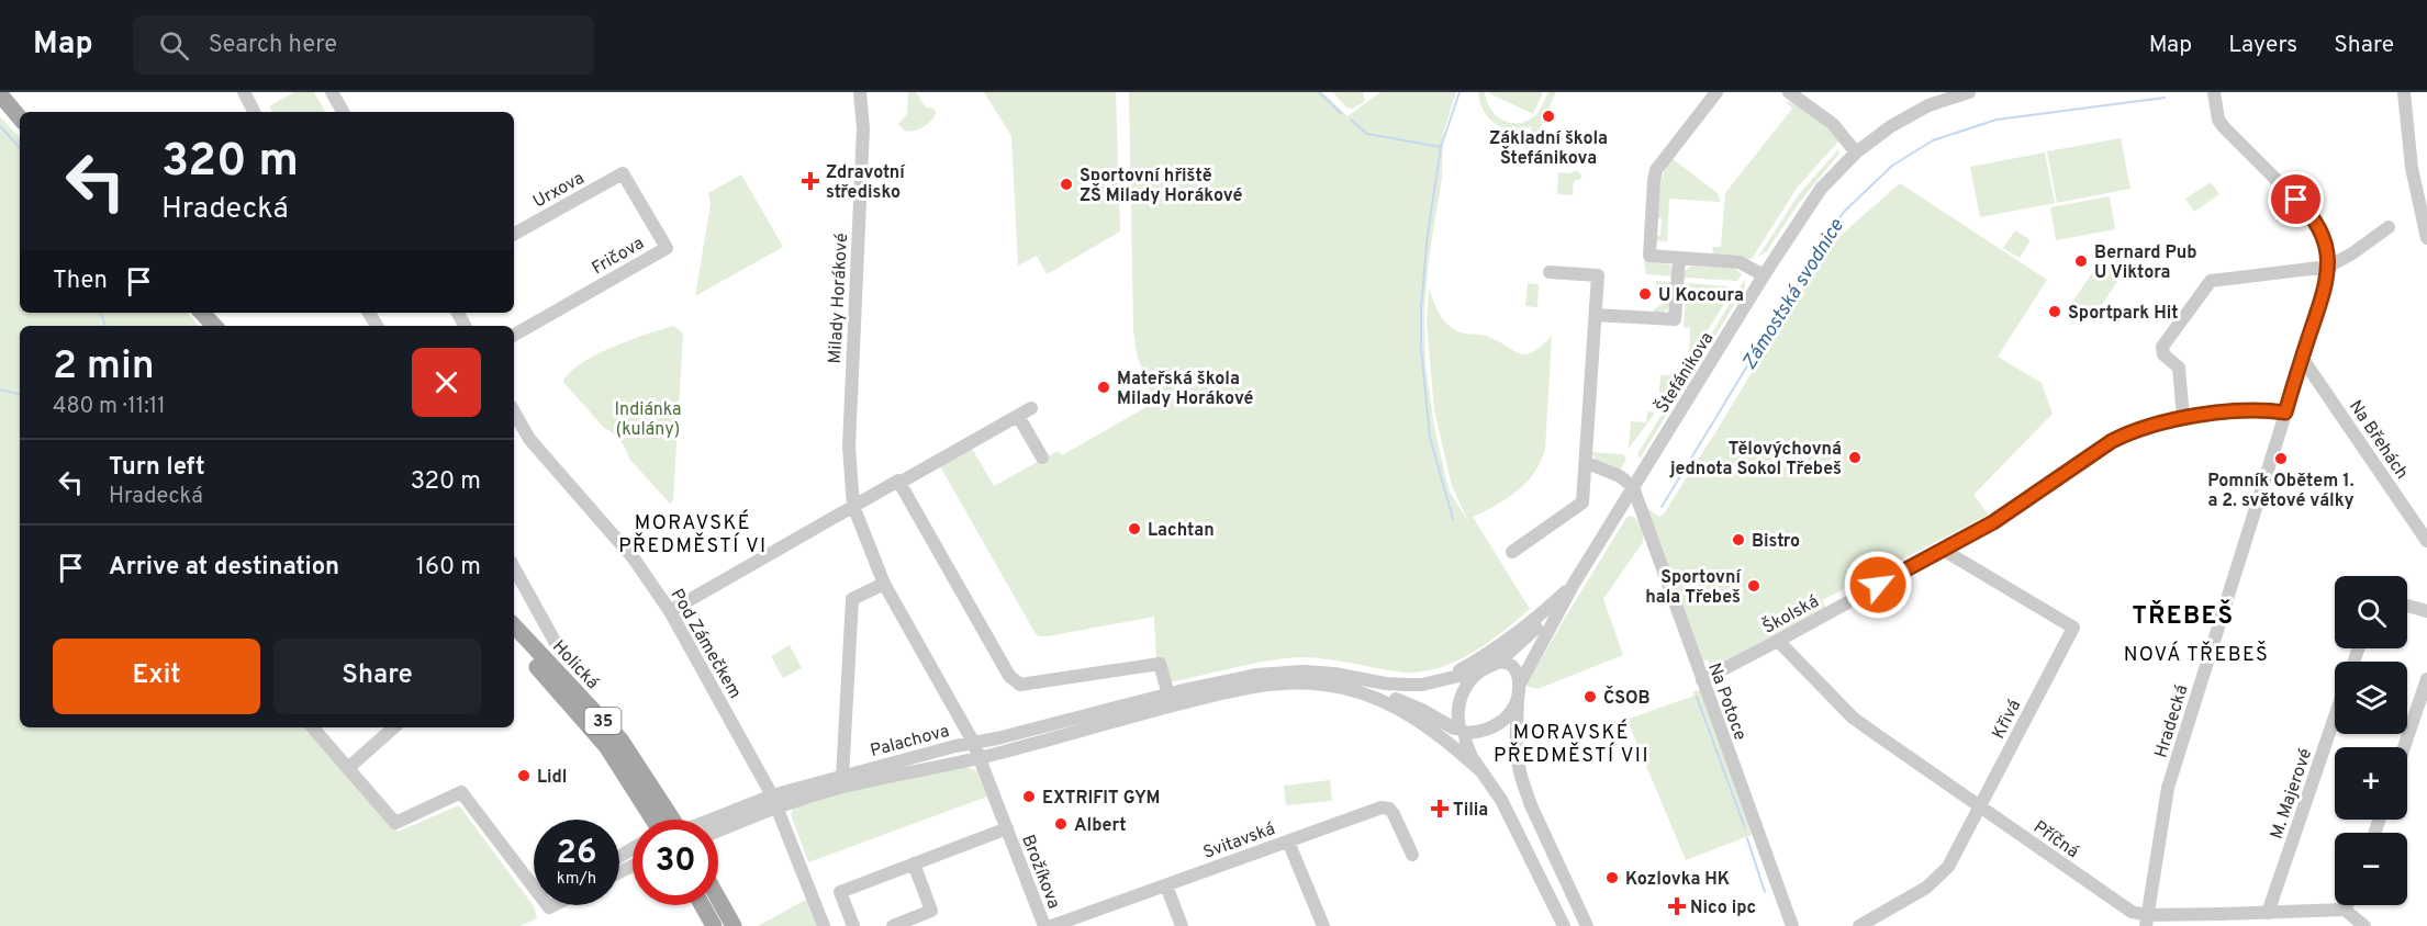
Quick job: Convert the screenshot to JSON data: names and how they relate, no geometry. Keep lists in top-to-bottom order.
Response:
{
  "streets": {
    "main road": ["Holická", "35"],
    "street": [
      "Urxova",
      "Fričova",
      "Milady Horákové",
      "Štefánikova",
      "Na Břehách",
      "Školská",
      "Pod Zámečkem",
      "Na Potoce",
      "Křivá",
      "Hradecká",
      "Palachova",
      "M. Majerové",
      "Příčná",
      "Svitavská",
      "Brožíkova"
    ]
  },
  "crossings": [
    ["Urxova", "Fričova"],
    ["Milady Horákové", "Palachova"],
    ["Milady Horákové", "Brožíkova"],
    ["Štefánikova", "Na Potoce"],
    ["Štefánikova", "Palachova"],
    ["Na Břehách", "Hradecká"],
    ["Školská", "Na Potoce"],
    ["Školská", "Křivá"],
    ["Školská", "Hradecká"],
    ["Školská", "Příčná"],
    ["Pod Zámečkem", "Palachova"],
    ["Křivá", "Příčná"],
    ["Hradecká", "Příčná"],
    ["Palachova", "Brožíkova"],
    ["M. Majerové", "Příčná"]
  ],
  "districts": [
    "MORAVSKÉ PŘEDMĚSTÍ VI",
    "TŘEBEŠ",
    "NOVÁ TŘEBEŠ",
    "MORAVSKÉ PŘEDMĚSTÍ VII"
  ],
  "water": ["Zámostská svodnice"],
  "parks": ["Indiánka (kulány)"],
  "places": {
    "other": [
      "Základní škola Štefánikova",
      "Sportovní hřiště ZŠ Milady Horákové",
      "Bernard Pub U Viktora",
      "U Kocoura",
      "Sportpark Hit",
      "Mateřská škola Milady Horákové",
      "Tělovýchovná jednota Sokol Třebeš",
      "Pomník Obětem 1. a 2. světové války",
      "Lachtan",
      "Bistro",
      "Sportovní hala Třebeš",
      "ČSOB",
      "Lidl",
      "EXTRIFIT GYM",
      "Albert",
      "Kozlovka HK"
    ],
    "health": ["Zdravotní středisko", "Tilia", "Nico ipc"]
  },
  "page": {
    "header": "Map",
    "search": "Search here",
    "nav": ["Map", "Layers", "Share"],
    "turn": ["320 m", "Hradecká"],
    "then": "Then",
    "heading": ["2 min", "480 m · 11:11"],
    "list": [
      {
        "name": "Turn left",
        "note": "Hradecká",
        "value": "320 m"
      },
      {
        "name": "Arrive at destination",
        "value": "160 m"
      }
    ],
    "map_buttons": ["+", "−"],
    "buttons": ["Exit", "Share"],
    "speed": "26 km/h",
    "limit": "30"
  }
}
